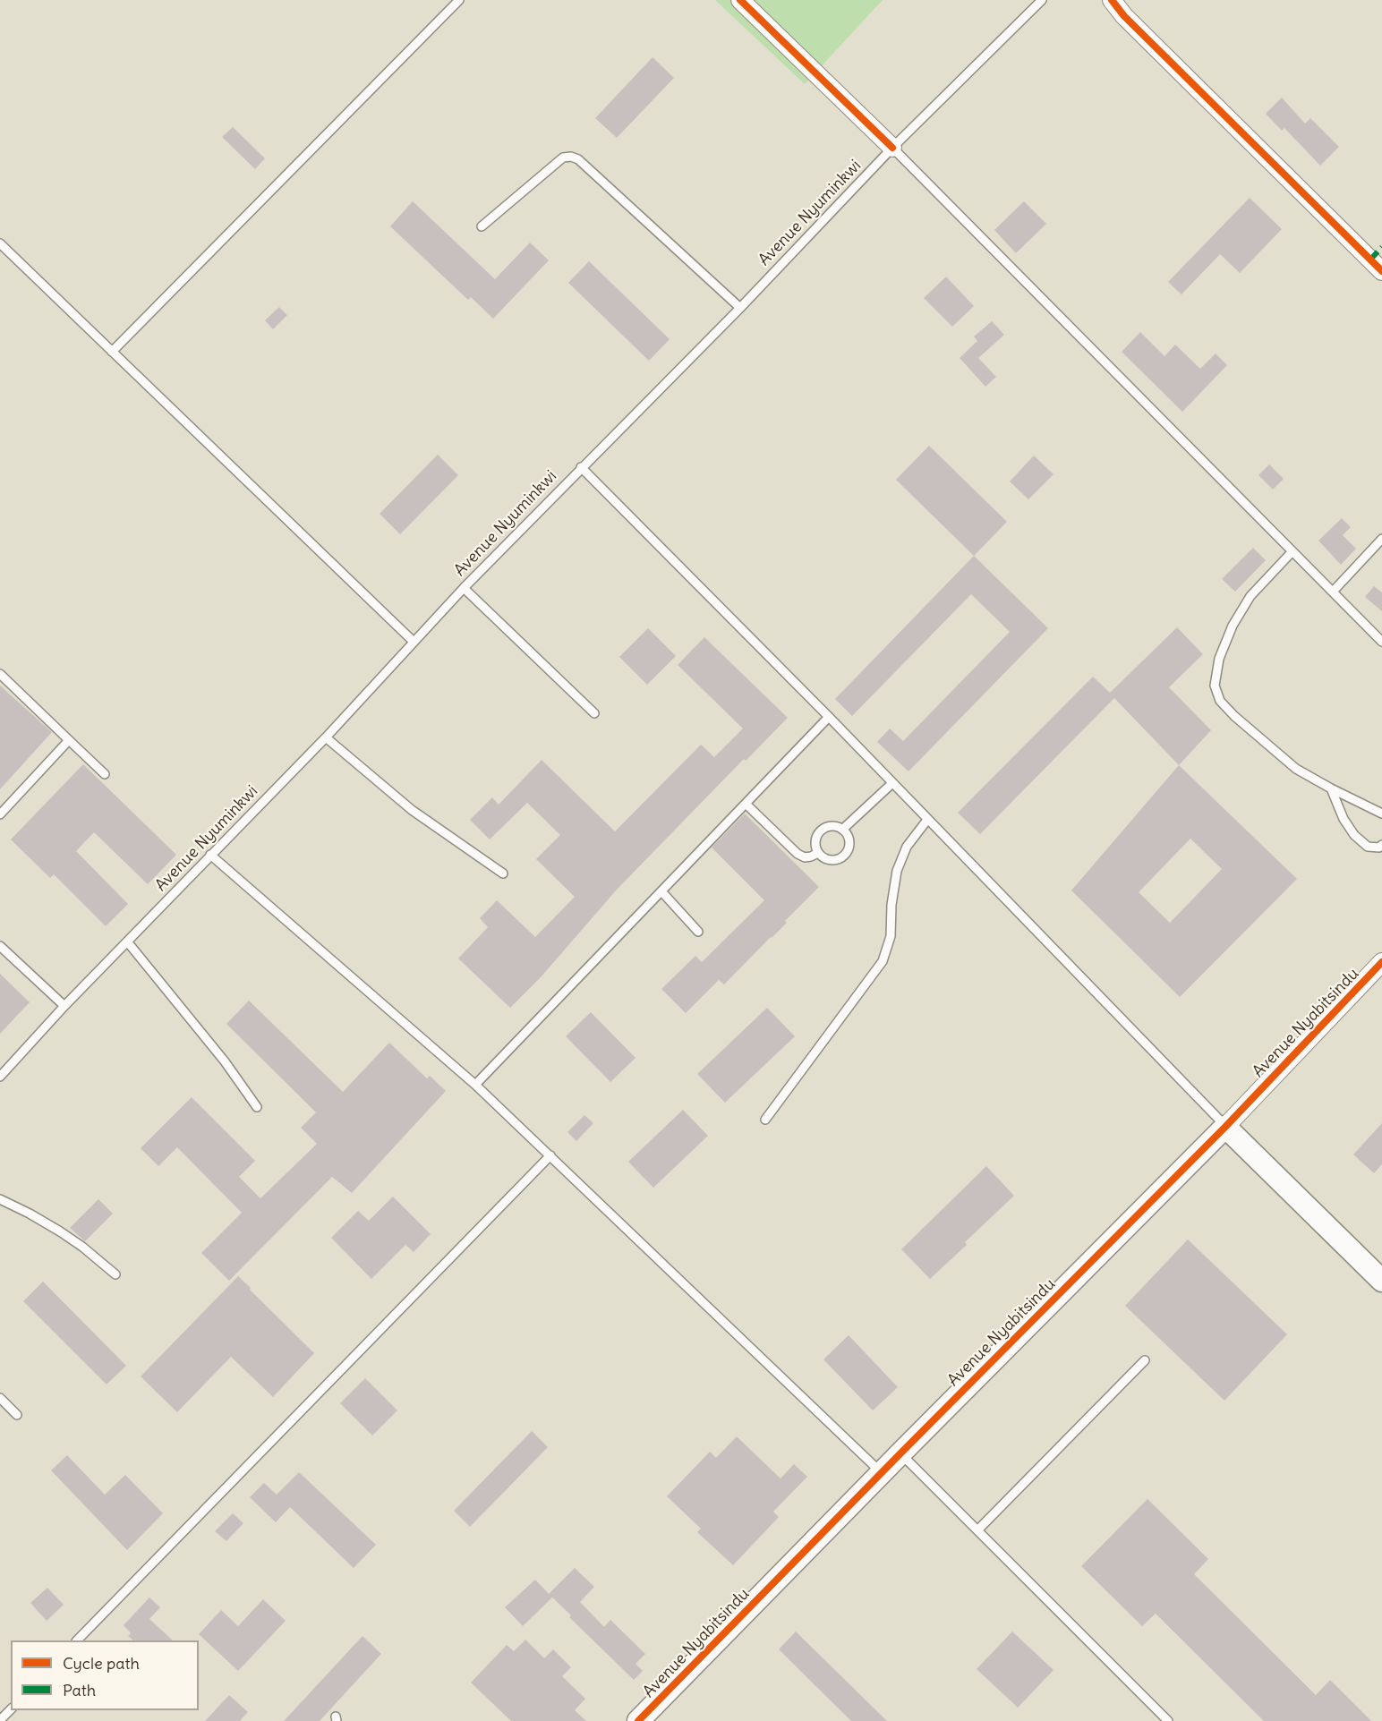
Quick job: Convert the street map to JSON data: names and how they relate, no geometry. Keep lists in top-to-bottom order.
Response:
{
  "streets": {
    "street": ["Avenue Nyabitsindu"],
    "lane": ["Avenue Nyuminkwi"]
  },
  "legend": ["Cycle path", "Path"]
}
